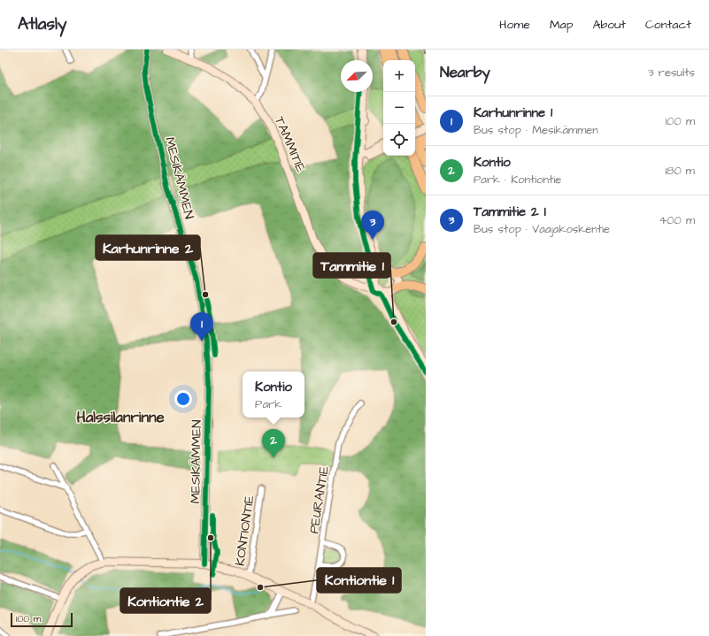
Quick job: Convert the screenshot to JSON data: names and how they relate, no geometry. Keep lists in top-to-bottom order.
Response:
{
  "streets": {
    "street": [
      "TAMMITIE",
      "MESIKÄMMEN",
      "PEURANTIE",
      "KONTIONTIE"
    ]
  },
  "districts": ["Halssilanrinne"],
  "places": [
    "Karhunrinne 2",
    "Tammitie 1",
    "Kontiontie 2",
    "Kontiontie 1"
  ],
  "scale_bar": "100 m",
  "north": "bottom left",
  "page": {
    "header": "Atlasly",
    "nav": [
      "Home",
      "Map",
      "About",
      "Contact"
    ],
    "heading": ["Nearby", "3 results"],
    "map_buttons": ["+", "−"],
    "list": [
      {
        "mark": "1",
        "name": "Karhunrinne 1",
        "note": "Bus stop · Mesikämmen",
        "value": "100 m"
      },
      {
        "mark": "2",
        "name": "Kontio",
        "note": "Park · Kontiontie",
        "value": "180 m"
      },
      {
        "mark": "3",
        "name": "Tammitie 2 I",
        "note": "Bus stop · Vaajakoskentie",
        "value": "400 m"
      }
    ],
    "pins": ["3", "1", "2"],
    "popup": ["Kontio", "Park"],
    "scale": "100 m"
  }
}
